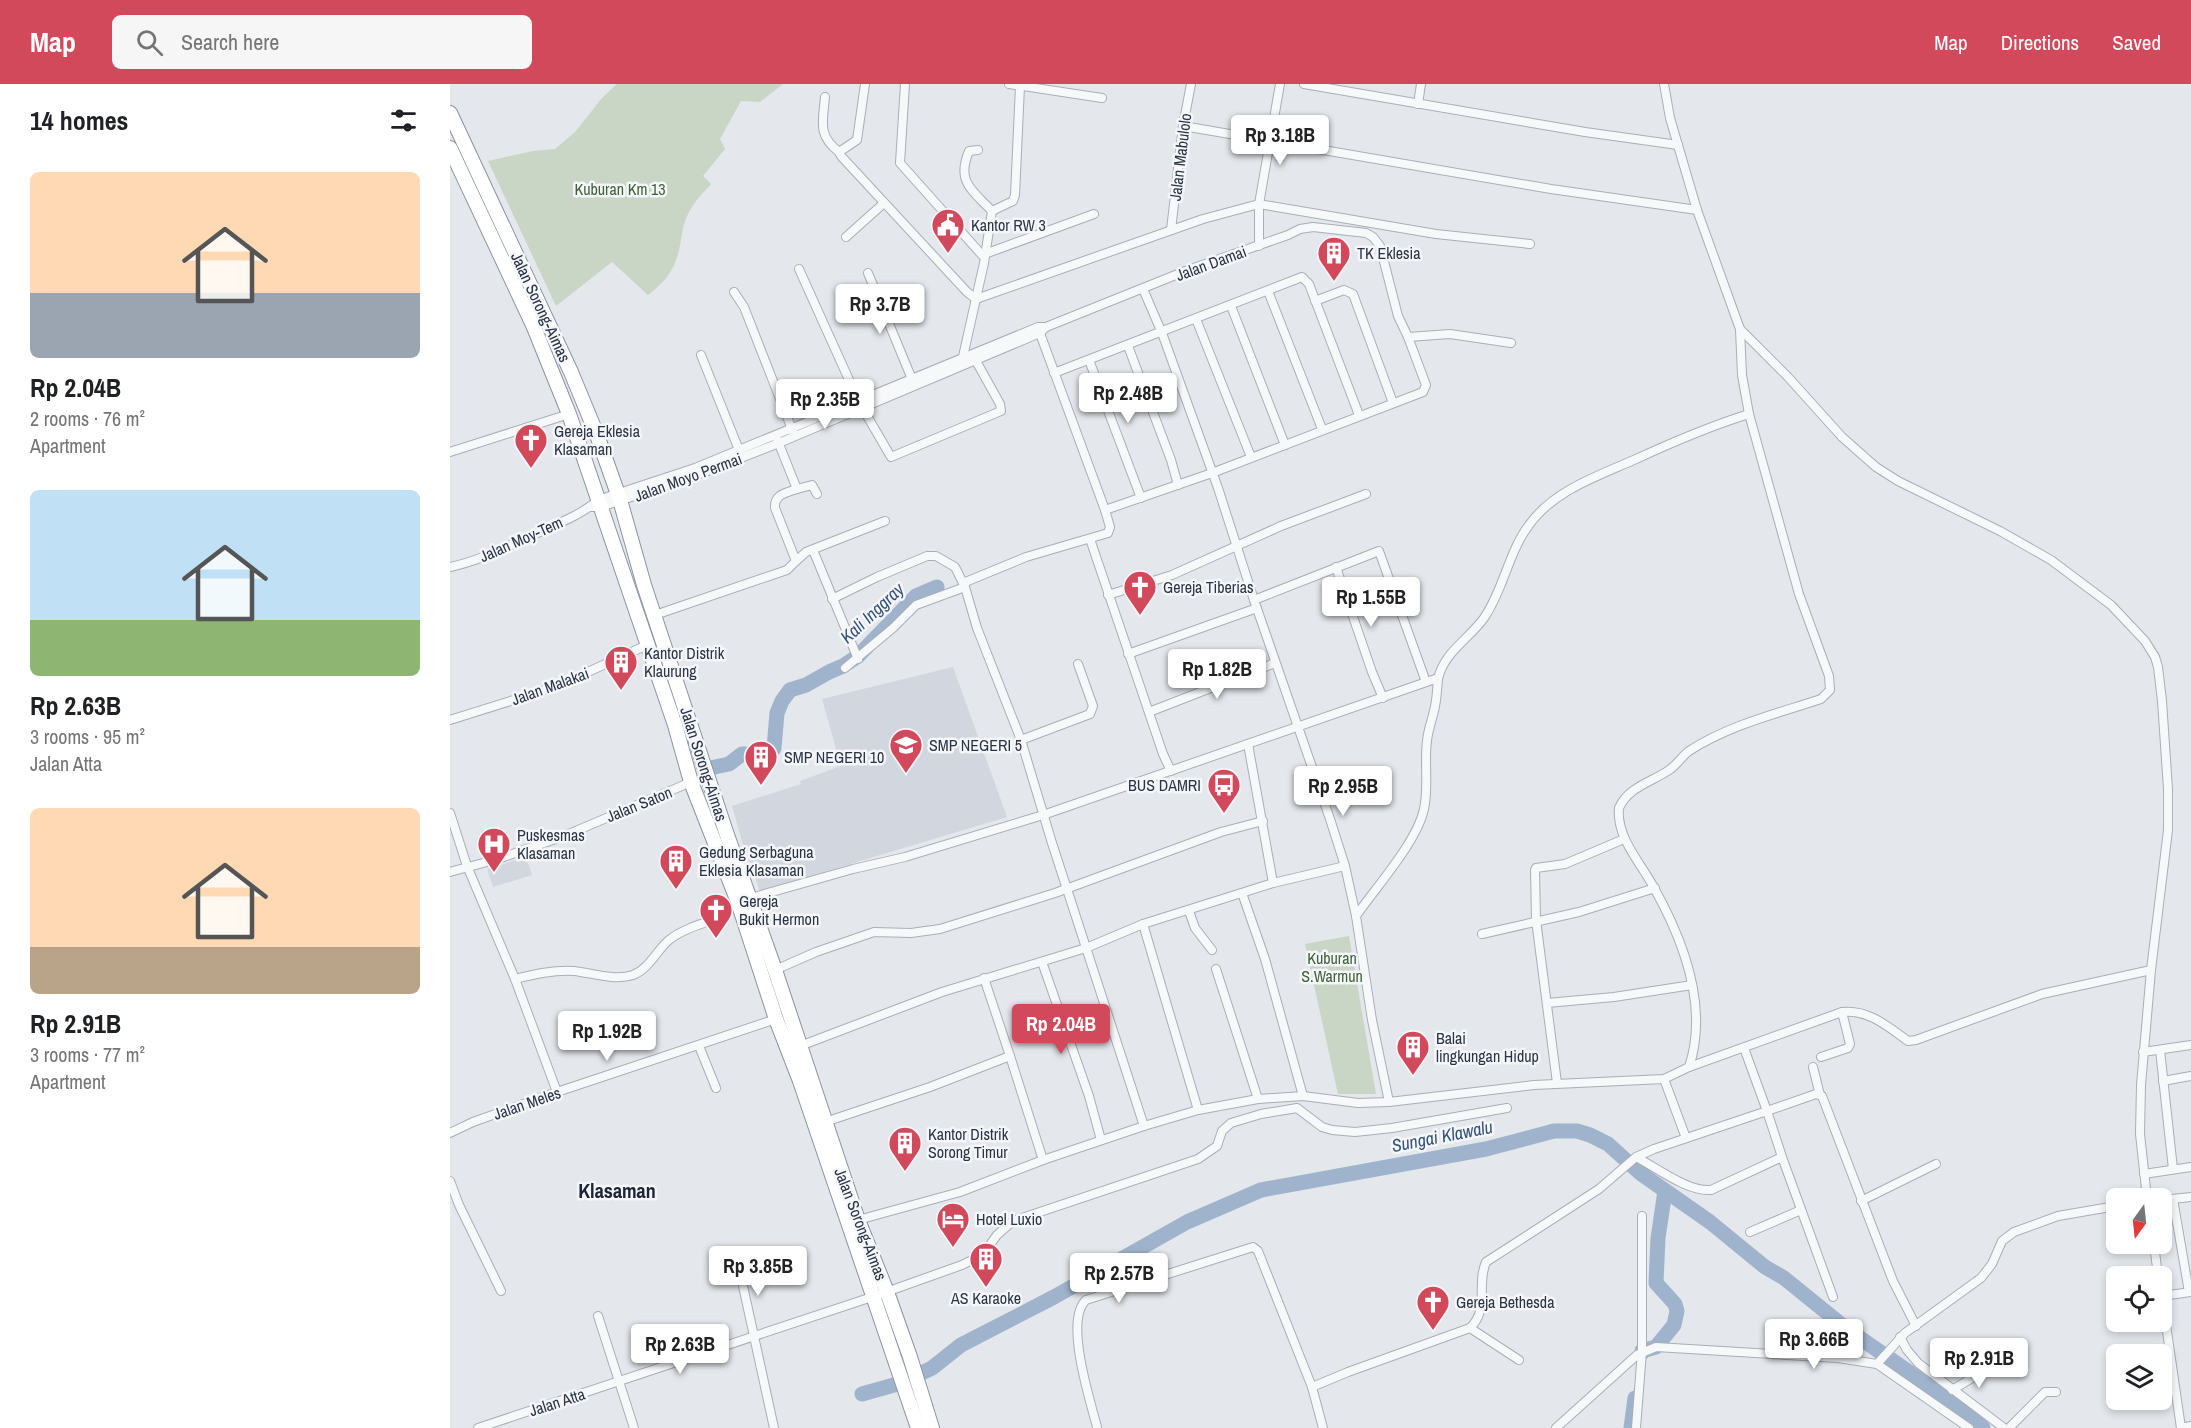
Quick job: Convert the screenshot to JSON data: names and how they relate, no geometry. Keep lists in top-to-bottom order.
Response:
{
  "streets": {
    "highway": ["Jalan Sorong-Aimas"],
    "street": [
      "Jalan Mabulolo",
      "Jalan Damai",
      "Jalan Moyo Permai",
      "Jalan Moy-Tem",
      "Jalan Malakai",
      "Jalan Saton",
      "Jalan Meles",
      "Jalan Atta"
    ]
  },
  "crossings": [
    ["Jalan Damai", "Jalan Moyo Permai"],
    ["Jalan Sorong-Aimas", "Jalan Moyo Permai"],
    ["Jalan Sorong-Aimas", "Jalan Moy-Tem"],
    ["Jalan Sorong-Aimas", "Jalan Malakai"],
    ["Jalan Sorong-Aimas", "Jalan Saton"],
    ["Jalan Sorong-Aimas", "Jalan Meles"],
    ["Jalan Sorong-Aimas", "Jalan Atta"],
    ["Jalan Moyo Permai", "Jalan Moy-Tem"]
  ],
  "districts": ["Klasaman"],
  "water": ["Kali Inggray", "Sungai Klawalu"],
  "parks": ["Kuburan Km 13", "Kuburan S.Warmun"],
  "places": {
    "public building": ["Kantor RW 3"],
    "building": [
      "TK Eklesia",
      "Kantor Distrik Klaurung",
      "SMP NEGERI 10",
      "Gedung Serbaguna Eklesia Klasaman",
      "Balai lingkungan Hidup",
      "Kantor Distrik Sorong Timur",
      "AS Karaoke"
    ],
    "church": [
      "Gereja Eklesia Klasaman",
      "Gereja Tiberias",
      "Gereja Bukit Hermon",
      "Gereja Bethesda"
    ],
    "school or university": ["SMP NEGERI 5"],
    "bus stop": ["BUS DAMRI"],
    "hospital": ["Puskesmas Klasaman"],
    "hotel": ["Hotel Luxio"]
  },
  "north": "bottom",
  "page": {
    "header": "Map",
    "search": "Search here",
    "nav": ["Map", "Directions", "Saved"],
    "heading": "14 homes",
    "price": [
      "Rp 3.18B",
      "Rp 3.7B",
      "Rp 2.48B",
      "Rp 2.35B",
      "Rp 1.55B",
      "Rp 1.82B",
      "Rp 2.95B",
      "Rp 2.04B",
      "Rp 1.92B",
      "Rp 3.85B",
      "Rp 2.57B",
      "Rp 3.66B",
      "Rp 2.63B",
      "Rp 2.91B"
    ],
    "list": [
      {
        "name": "Rp 2.04B",
        "note": "2 rooms · 76 m² · Apartment"
      },
      {
        "name": "Rp 2.63B",
        "note": "3 rooms · 95 m² · Jalan Atta"
      },
      {
        "name": "Rp 2.91B",
        "note": "3 rooms · 77 m² · Apartment"
      }
    ]
  }
}
